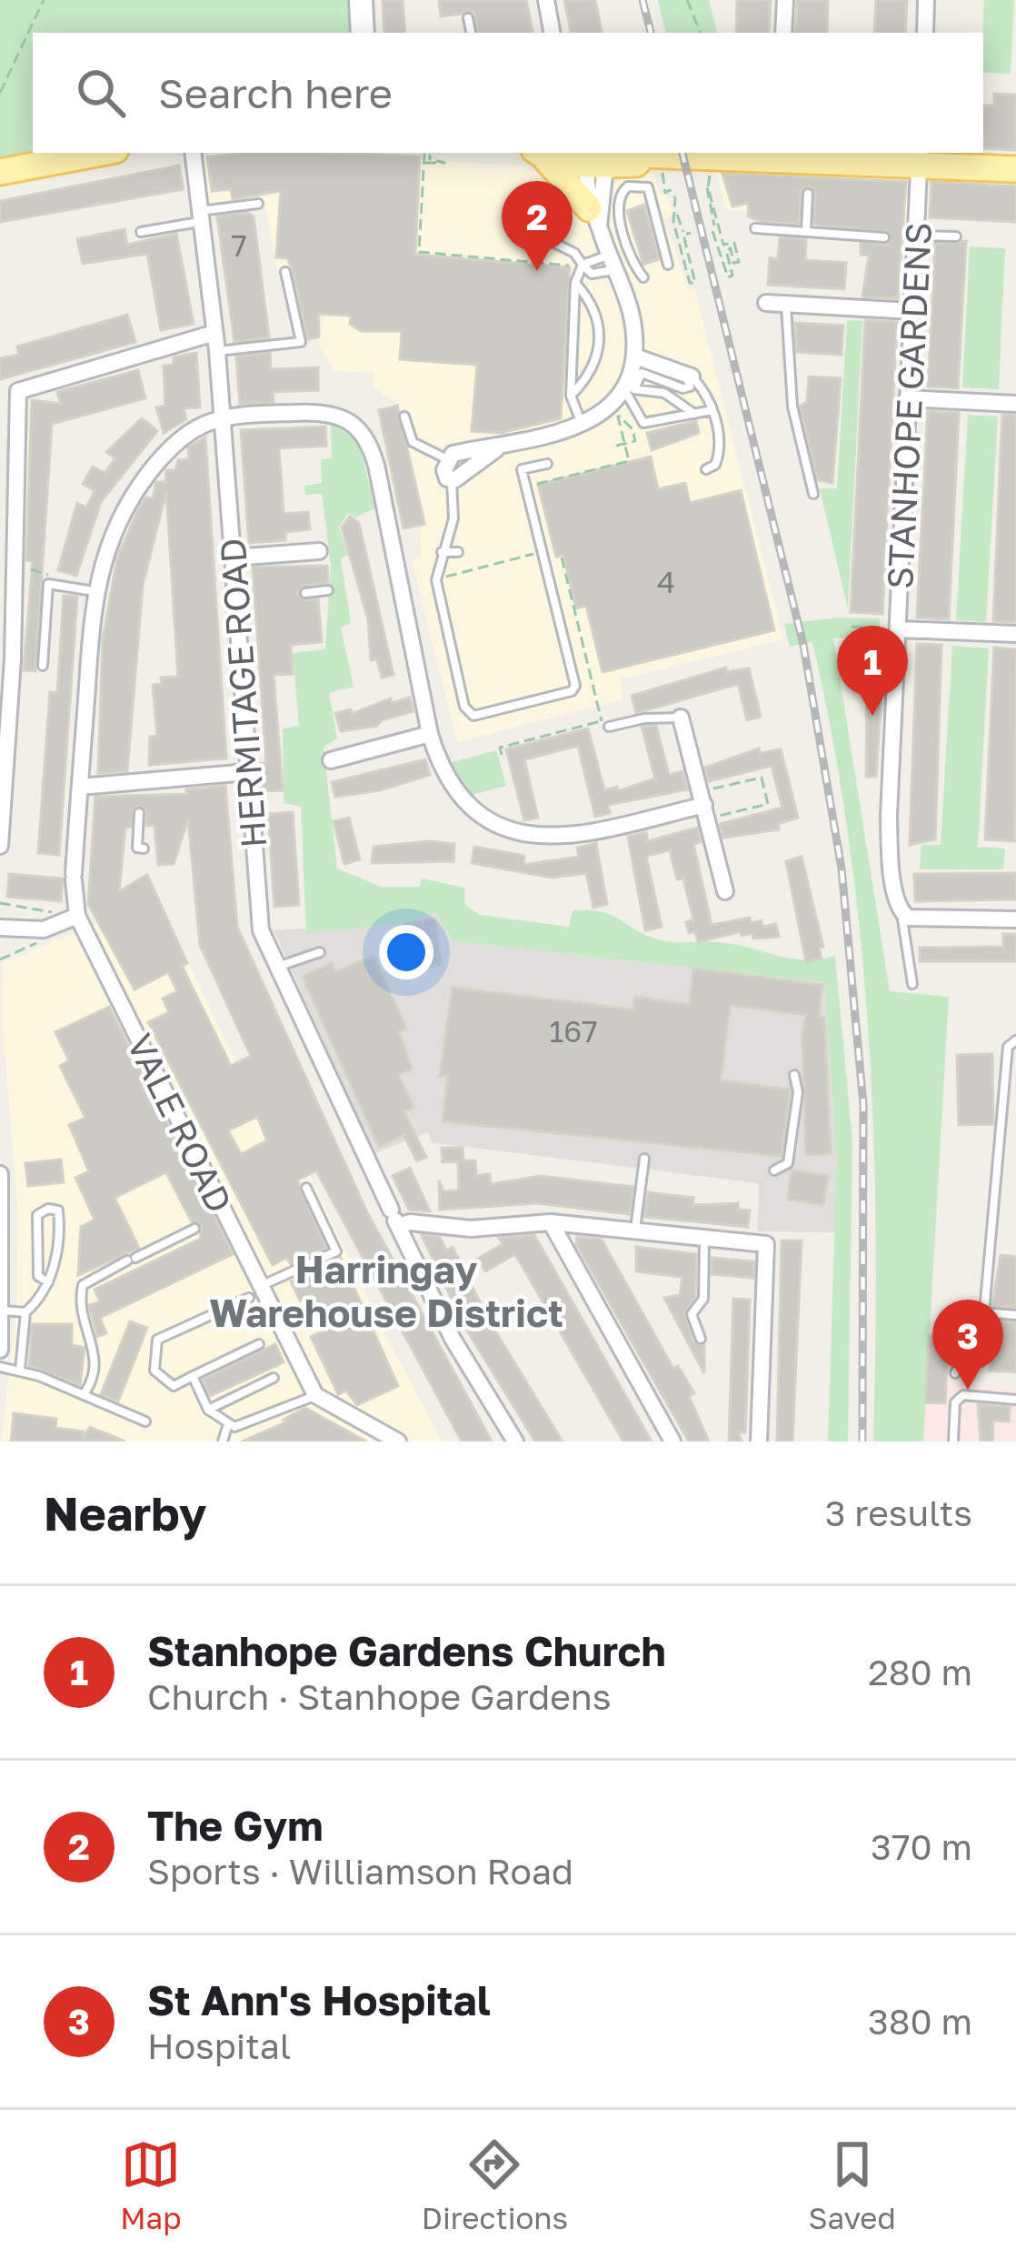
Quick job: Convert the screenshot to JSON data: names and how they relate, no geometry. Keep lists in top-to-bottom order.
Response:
{
  "streets": {
    "street": ["STANHOPE GARDENS", "HERMITAGE ROAD", "VALE ROAD"]
  },
  "crossings": [
    ["HERMITAGE ROAD", "VALE ROAD"]
  ],
  "districts": ["Harringay Warehouse District"],
  "house_numbers": ["7", "4", "167"],
  "page": {
    "search": "Search here",
    "pins": ["2", "1", "3"],
    "heading": ["Nearby", "3 results"],
    "list": [
      {
        "mark": "1",
        "name": "Stanhope Gardens Church",
        "note": "Church · Stanhope Gardens",
        "value": "280 m"
      },
      {
        "mark": "2",
        "name": "The Gym",
        "note": "Sports · Williamson Road",
        "value": "370 m"
      },
      {
        "mark": "3",
        "name": "St Ann's Hospital",
        "note": "Hospital",
        "value": "380 m"
      }
    ],
    "nav": ["Map", "Directions", "Saved"]
  }
}
